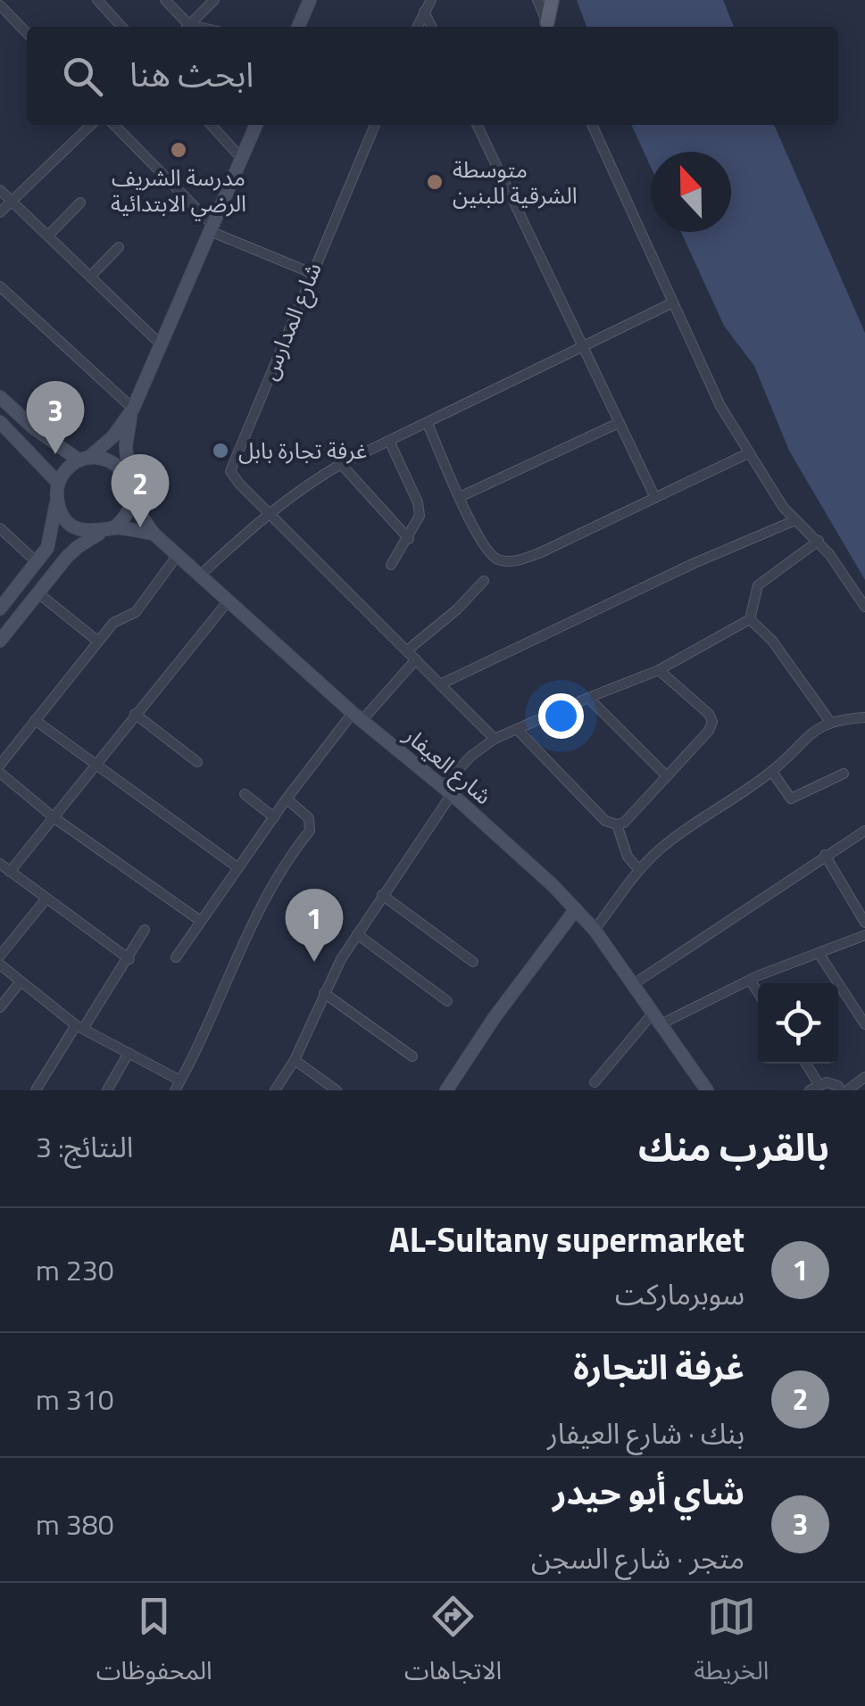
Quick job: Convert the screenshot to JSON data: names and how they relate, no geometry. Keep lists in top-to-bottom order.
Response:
{
  "streets": {
    "main road": ["شارع العيفار"],
    "street": ["شارع المدارس"]
  },
  "places": ["مدرسة الشريف الرضي الابتدائية", "متوسطة الشرقية للبنين", "غرفة تجارة بابل"],
  "north": "top",
  "page": {
    "search": "ابحث هنا",
    "pins": ["3", "2", "1"],
    "heading": ["بالقرب منك", "النتائج: 3"],
    "list": [
      {
        "mark": "1",
        "name": "AL-Sultany supermarket",
        "note": "سوبرماركت",
        "value": "230 m"
      },
      {
        "mark": "2",
        "name": "غرفة التجارة",
        "note": "بنك · شارع العيفار",
        "value": "310 m"
      },
      {
        "mark": "3",
        "name": "شاي أبو حيدر",
        "note": "متجر · شارع السجن",
        "value": "380 m"
      }
    ],
    "nav": ["الخريطة", "الاتجاهات", "المحفوظات"]
  }
}
